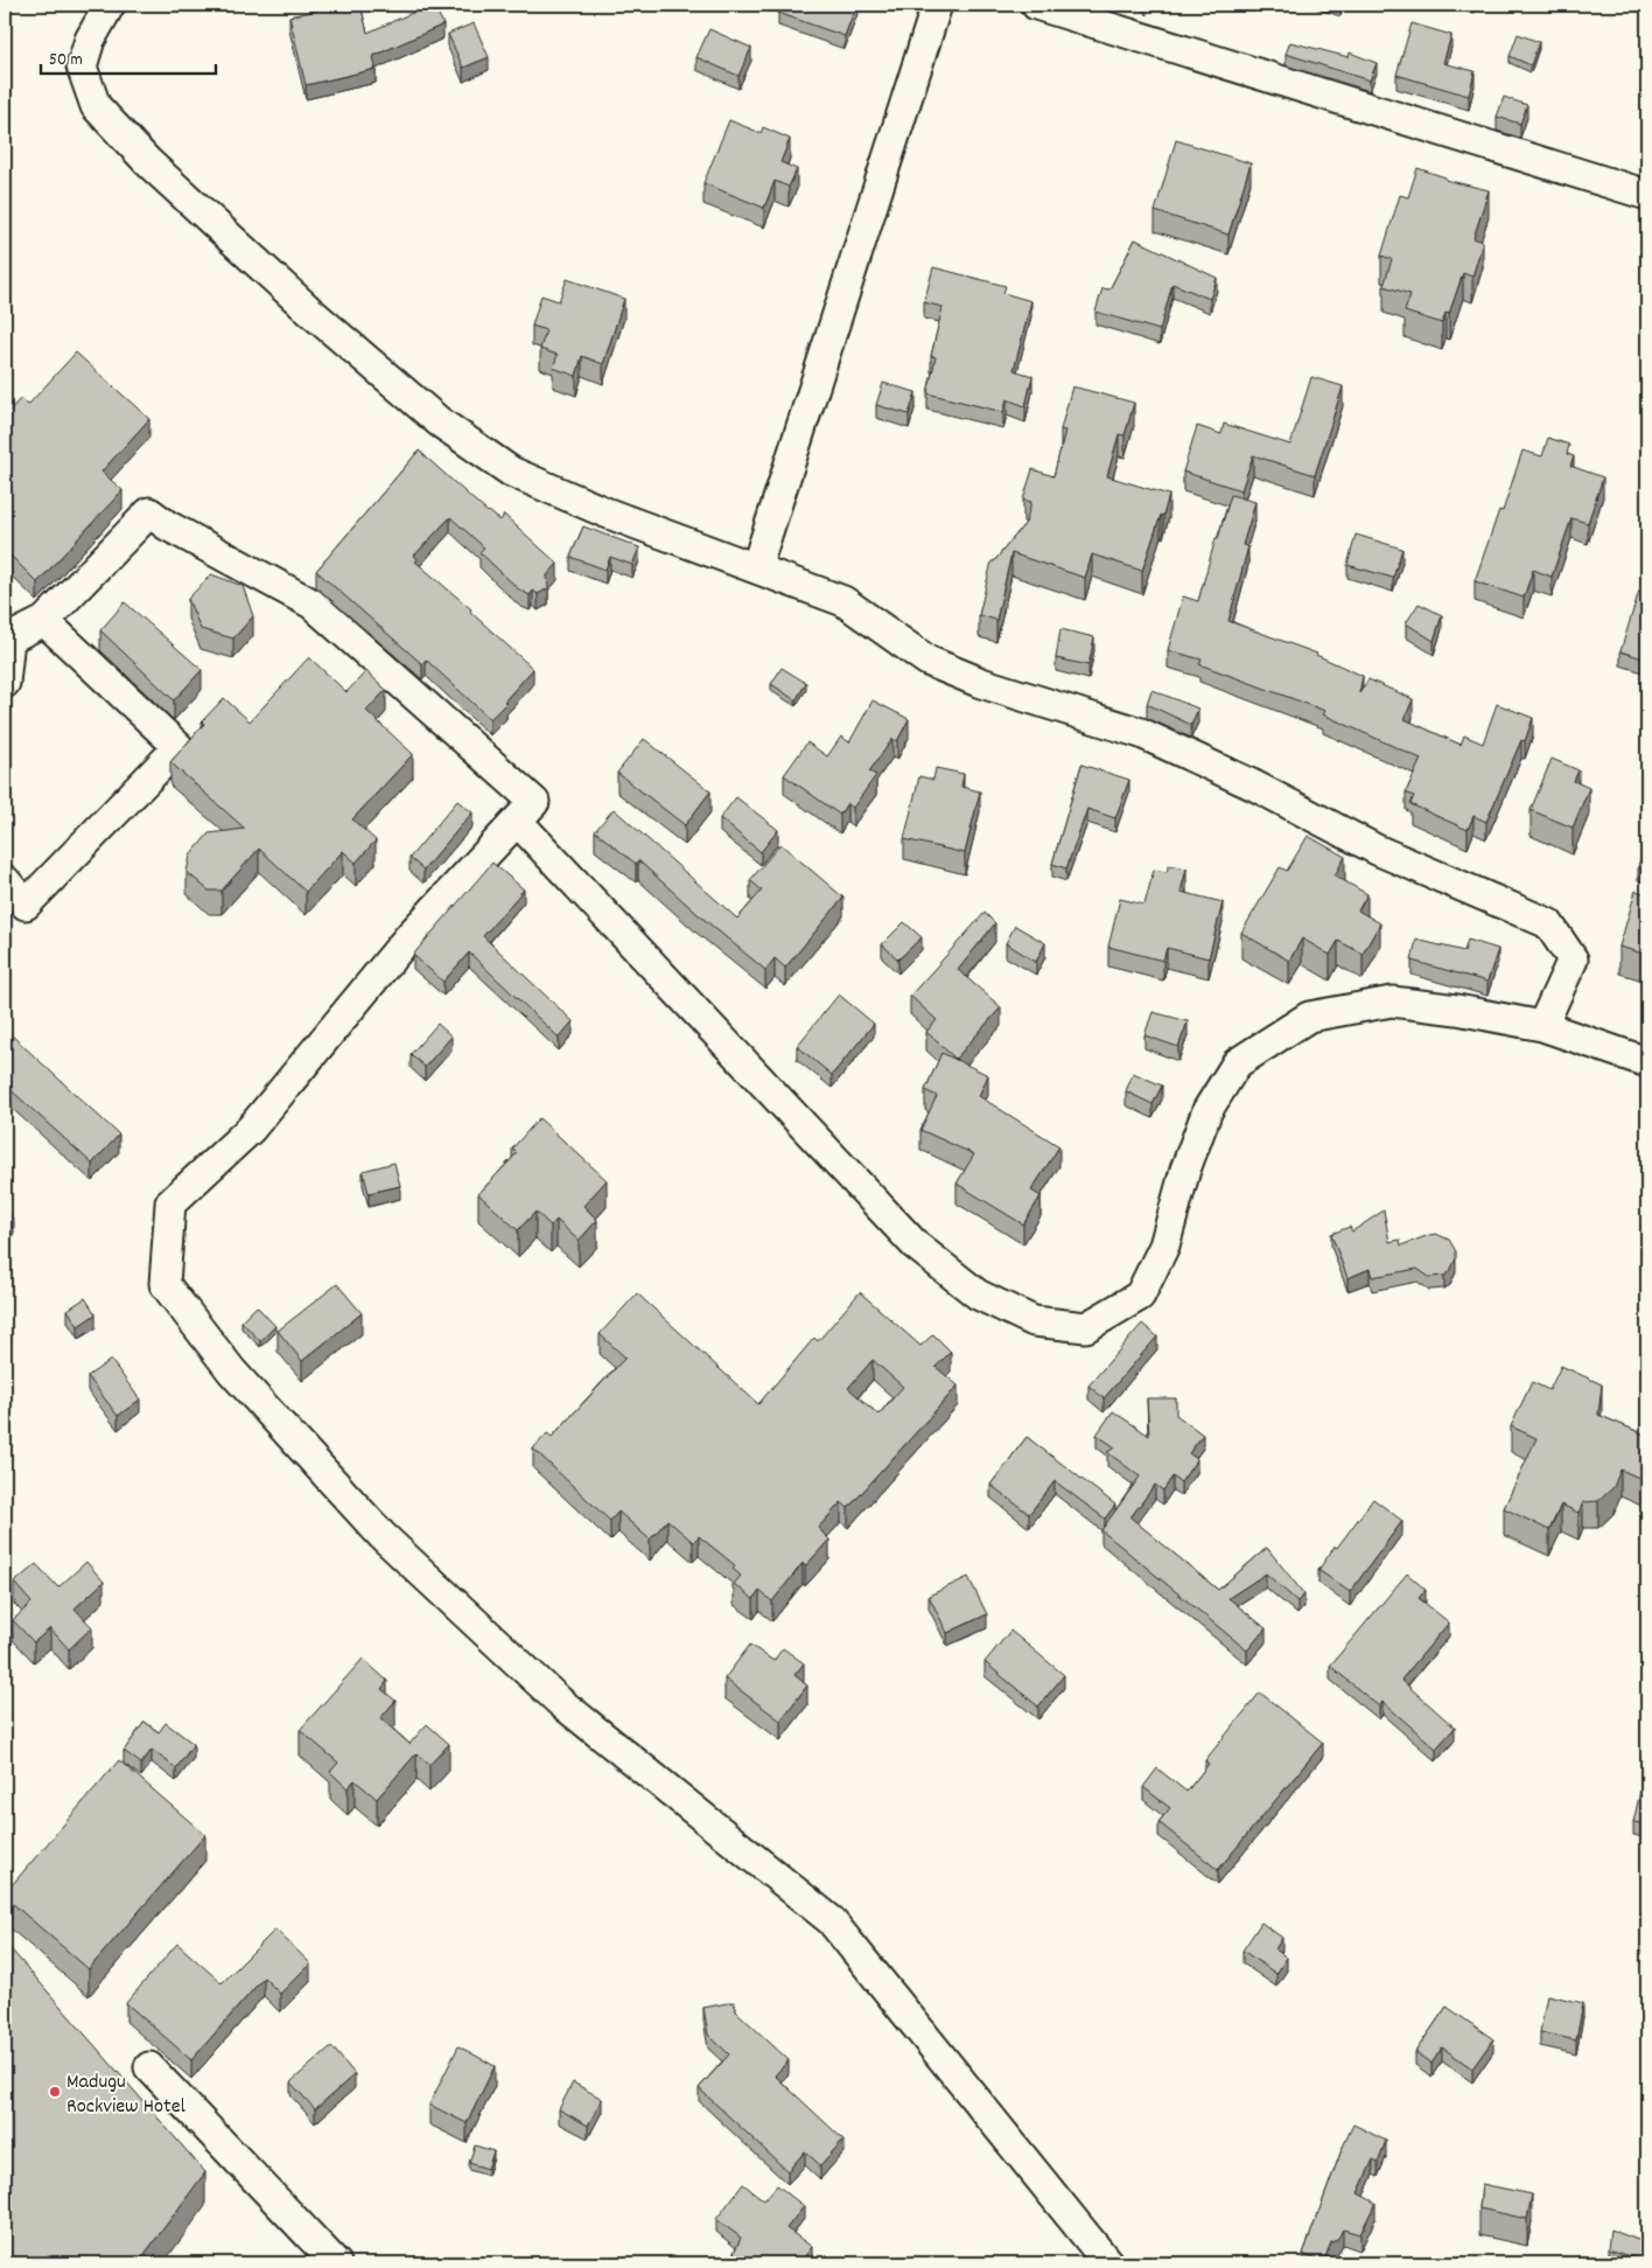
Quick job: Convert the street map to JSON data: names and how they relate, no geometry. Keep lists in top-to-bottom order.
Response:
{
  "places": ["Madugu Rockview Hotel"],
  "scale_bar": "50 m"
}
